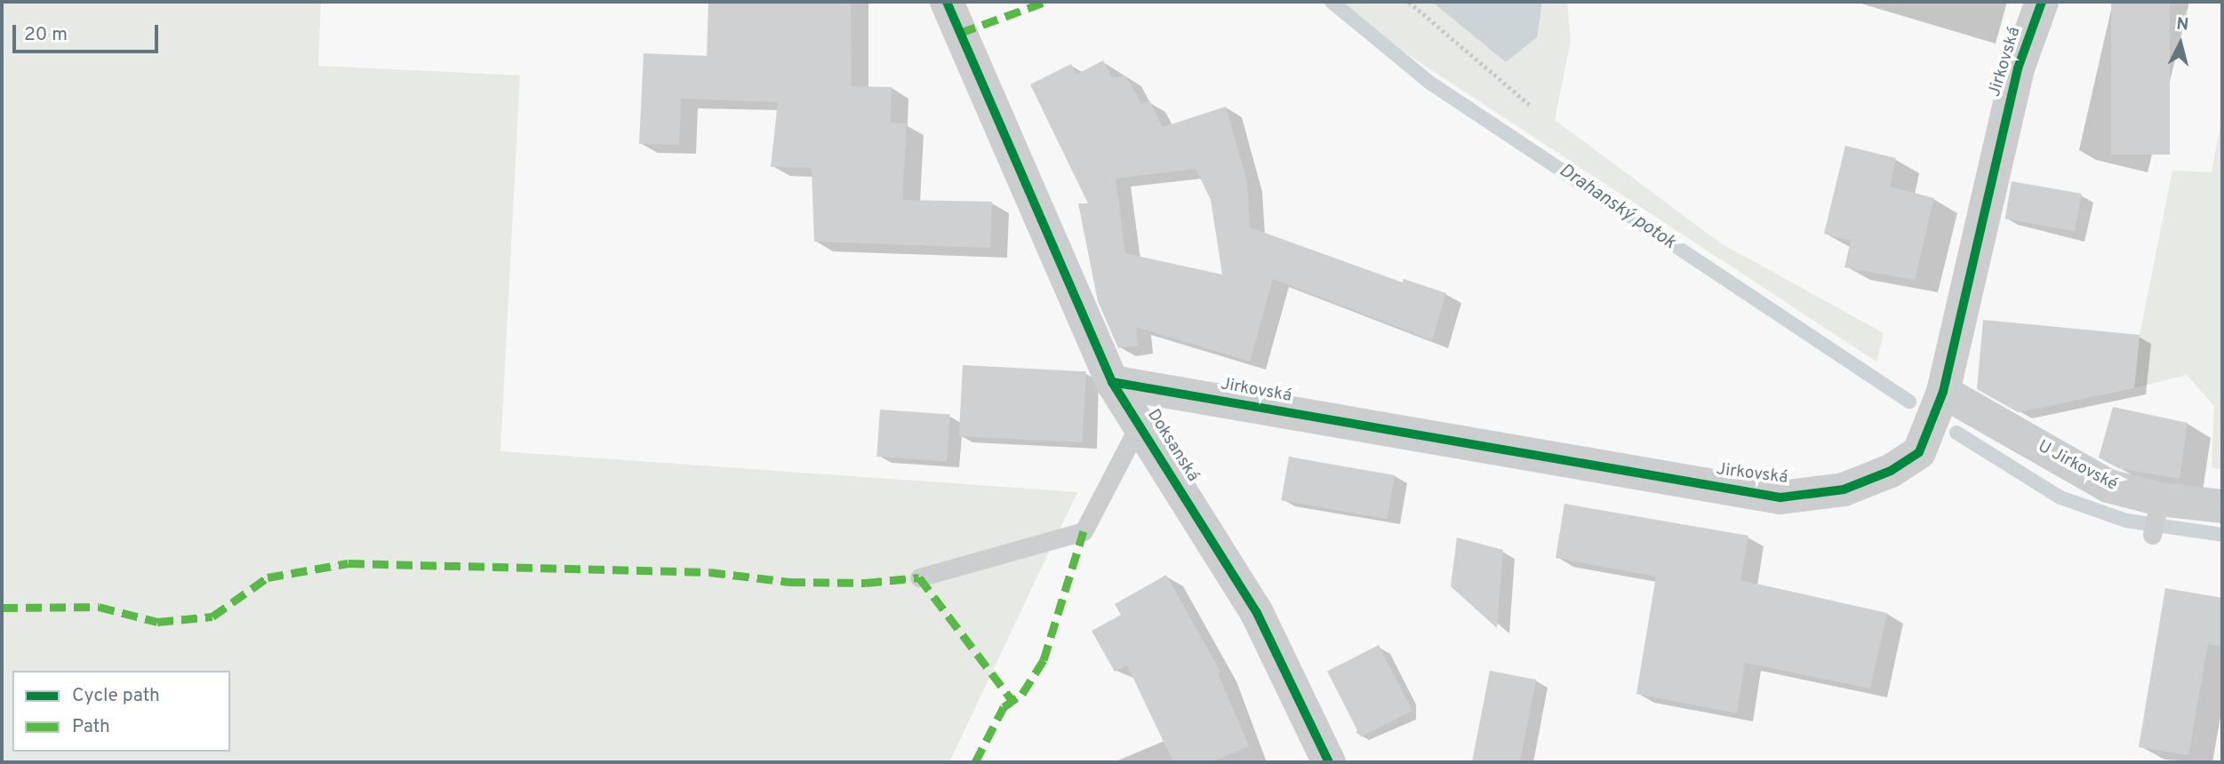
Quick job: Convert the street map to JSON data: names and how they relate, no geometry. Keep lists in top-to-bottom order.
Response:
{
  "streets": {
    "street": ["Jirkovská", "Doksanská", "U Jirkovské"]
  },
  "crossings": [
    ["Jirkovská", "Doksanská"],
    ["Jirkovská", "U Jirkovské"]
  ],
  "water": ["Drahanský potok"],
  "legend": ["Cycle path", "Path"],
  "scale_bar": "20 m",
  "north": "top"
}
